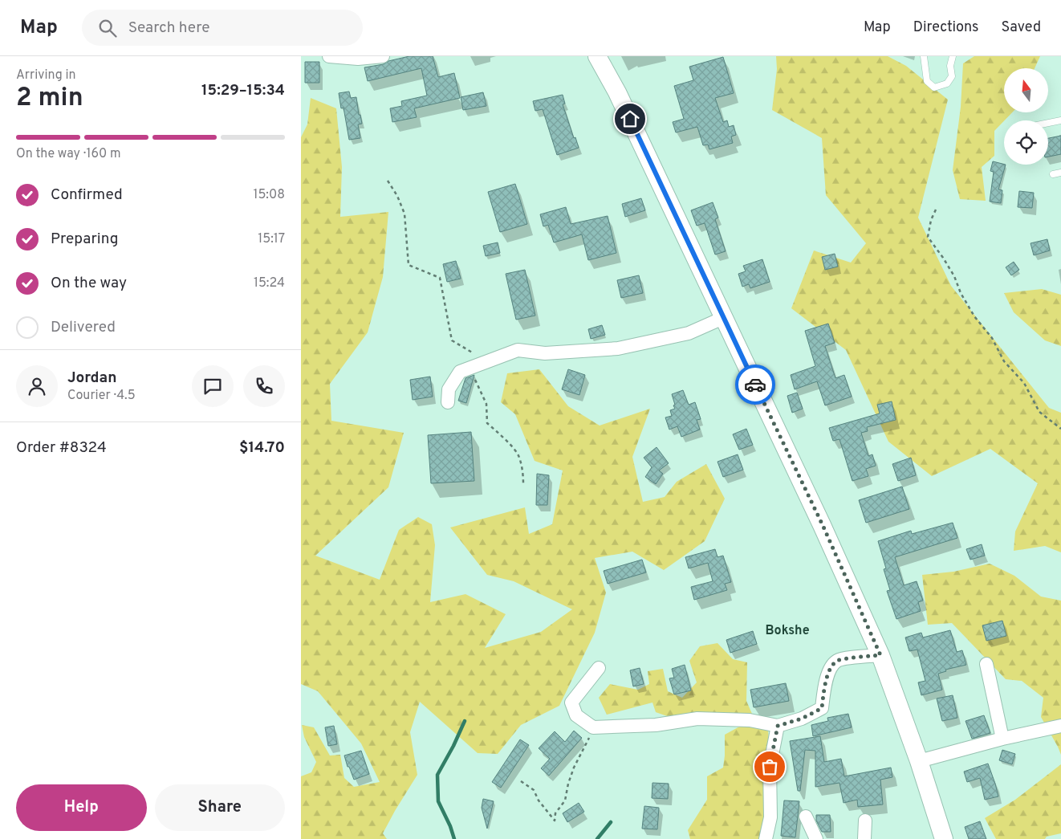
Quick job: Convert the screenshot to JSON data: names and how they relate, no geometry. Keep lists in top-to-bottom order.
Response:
{
  "districts": ["Bokshe"],
  "north": "top",
  "page": {
    "header": "Map",
    "search": "Search here",
    "nav": ["Map", "Directions", "Saved"],
    "heading": ["2 min", "Arriving in", "15:29–15:34"],
    "panel": [
      "Jordan",
      "Courier · 4.5",
      "Order #8324",
      "$14.70"
    ],
    "bar": "On the way · 160 m",
    "list": [
      ["Confirmed", "15:08"],
      ["Preparing", "15:17"],
      ["On the way", "15:24"],
      "Delivered"
    ],
    "buttons": ["Help", "Share"]
  }
}
